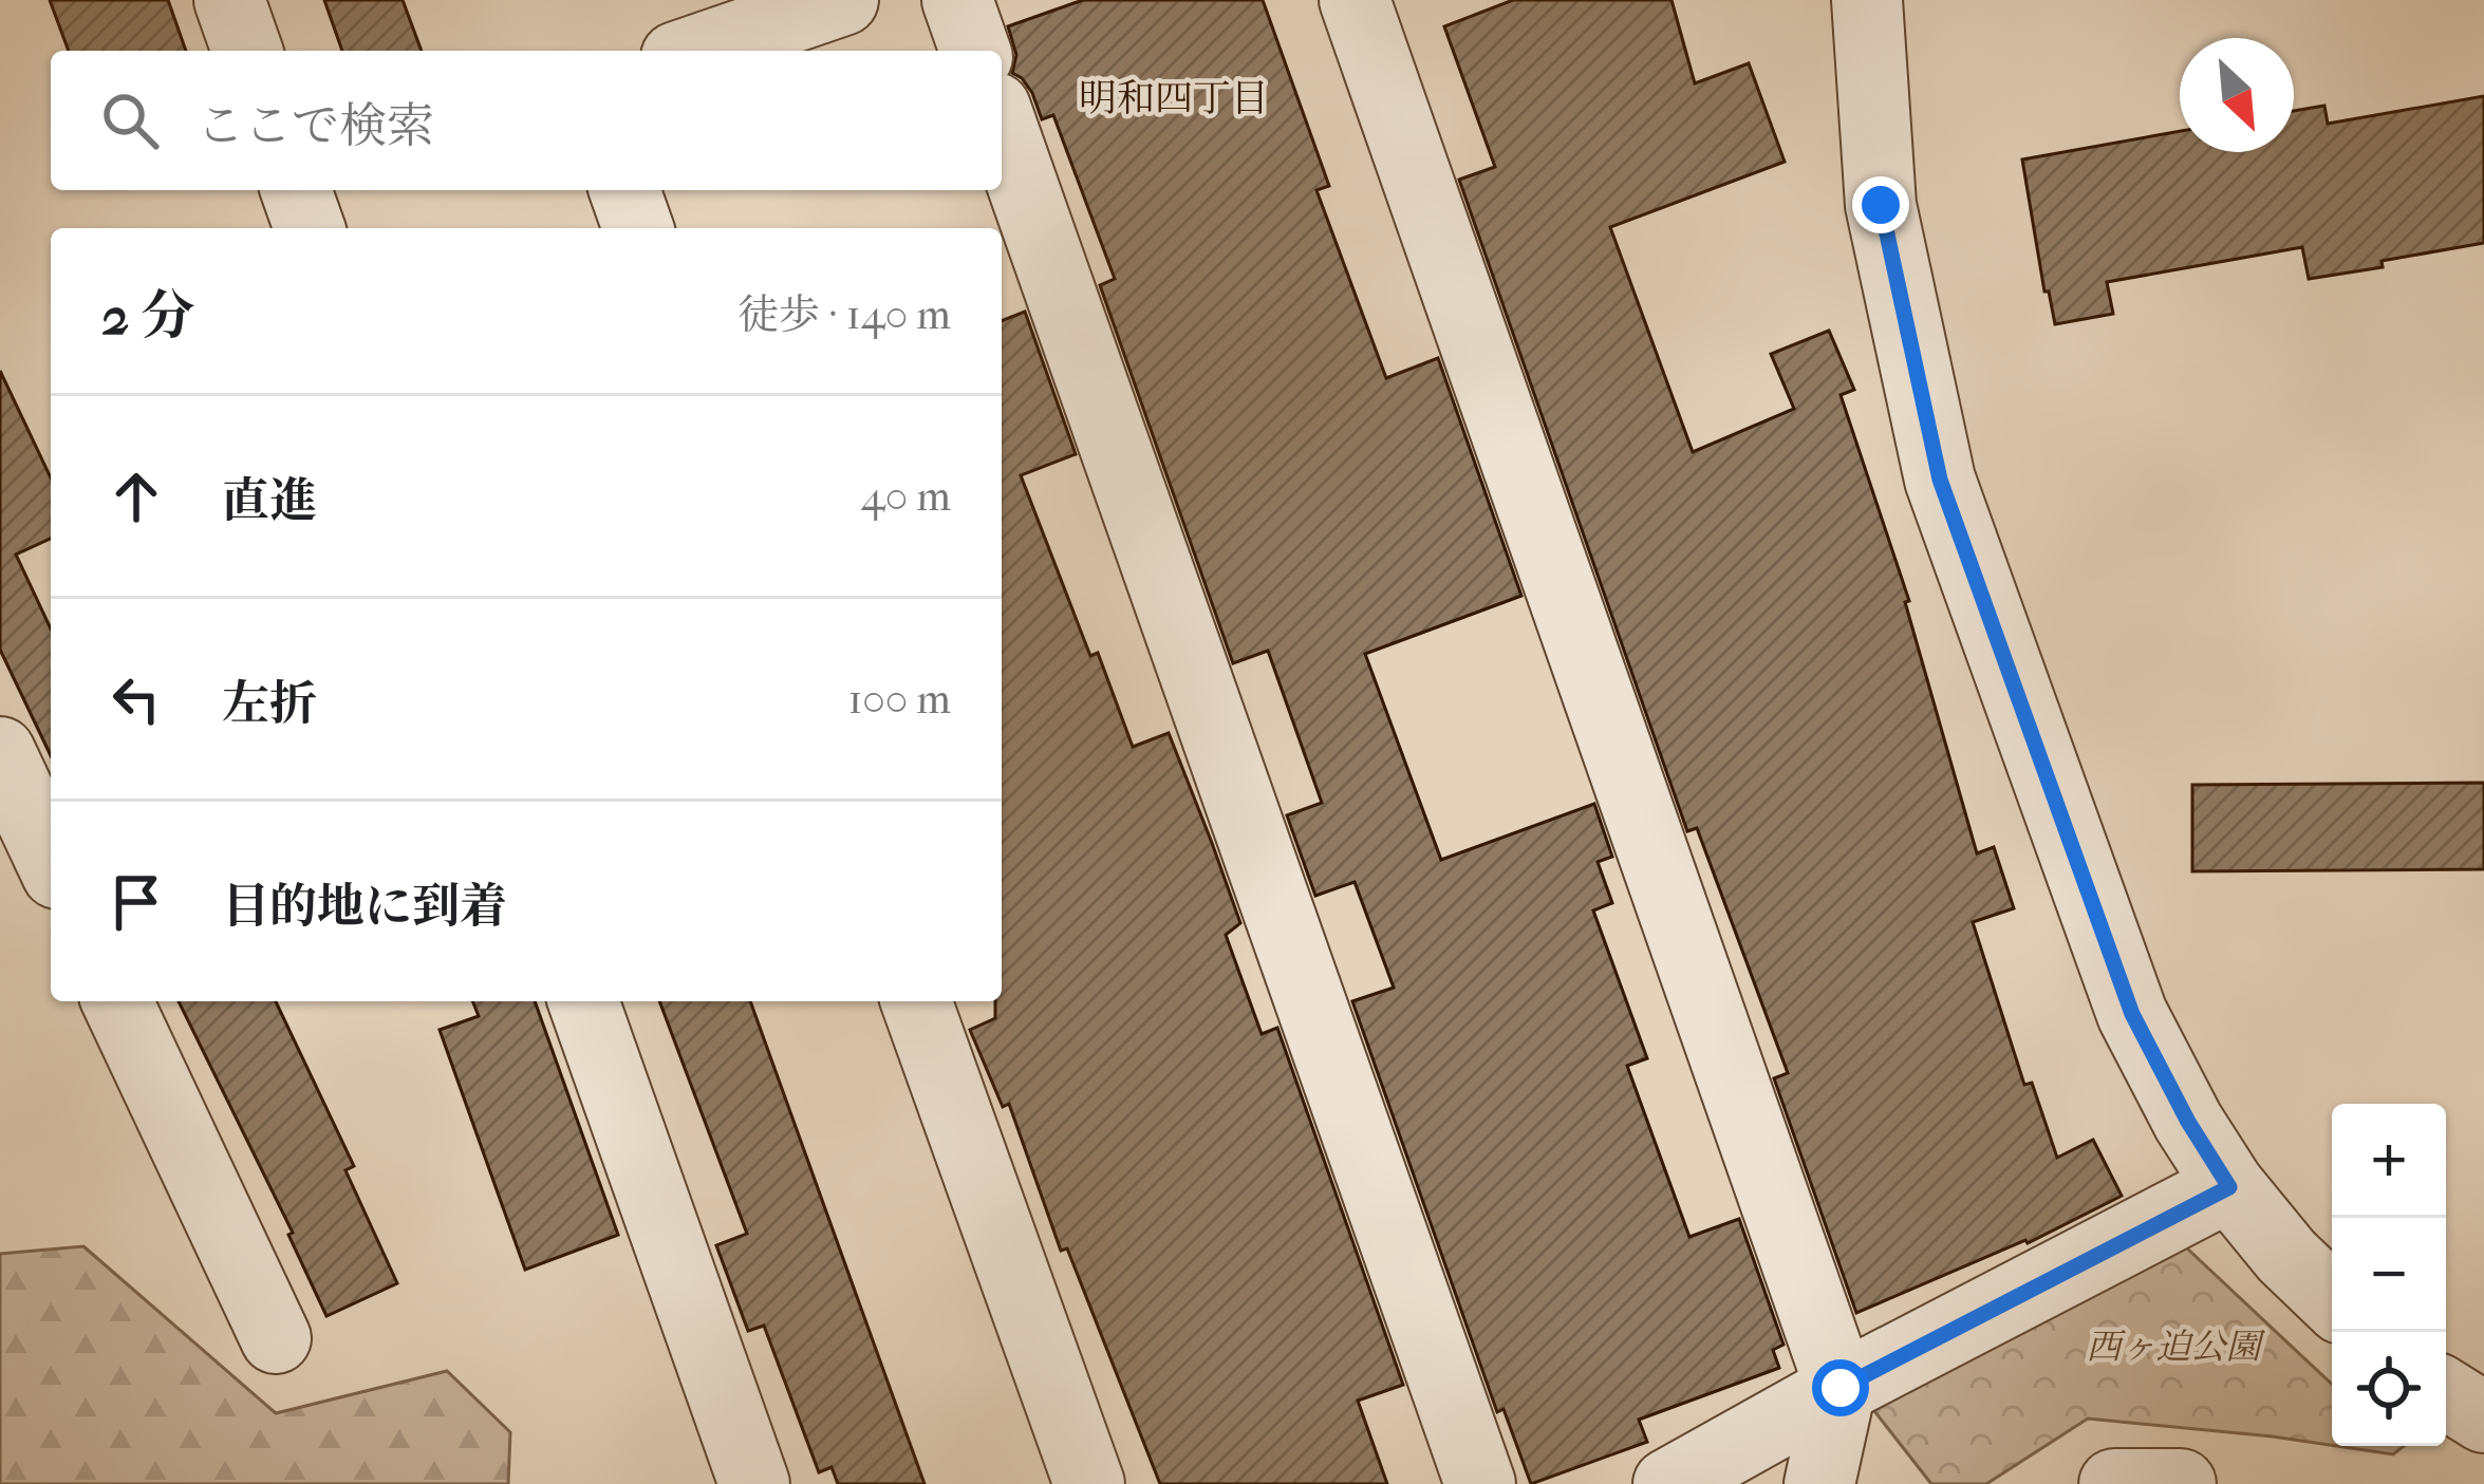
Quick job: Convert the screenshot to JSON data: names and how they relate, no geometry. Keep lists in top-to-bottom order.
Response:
{
  "districts": ["明和四丁目"],
  "parks": ["西ヶ迫公園"],
  "north": "bottom right",
  "page": {
    "search": "ここで検索",
    "heading": ["2 分", "徒歩 · 140 m"],
    "list": [
      ["直進", "40 m"],
      ["左折", "100 m"],
      "目的地に到着"
    ],
    "map_buttons": ["+", "−"]
  }
}
